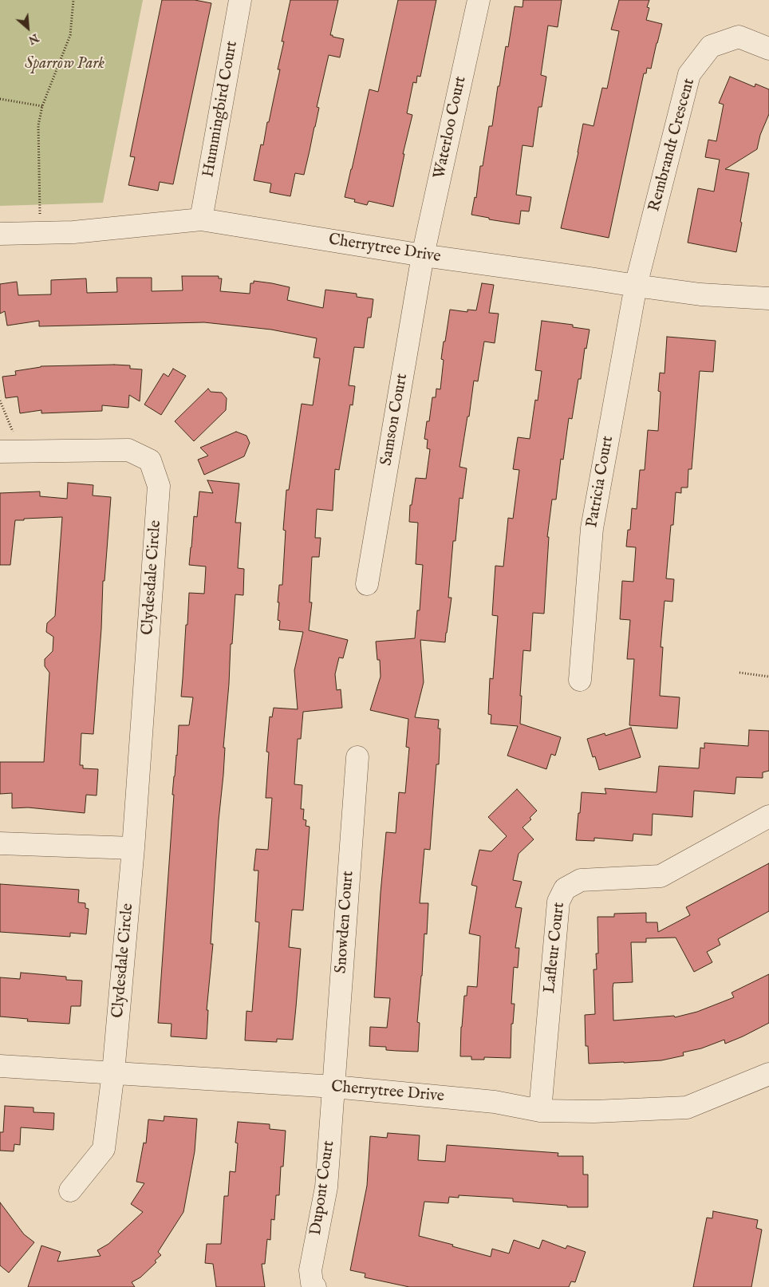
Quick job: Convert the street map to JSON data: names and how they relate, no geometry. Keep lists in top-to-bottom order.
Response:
{
  "streets": {
    "street": [
      "Hummingbird Court",
      "Waterloo Court",
      "Rembrandt Crescent",
      "Cherrytree Drive",
      "Samson Court",
      "Patricia Court",
      "Clydesdale Circle",
      "Snowden Court",
      "Lafleur Court",
      "Dupont Court"
    ]
  },
  "crossings": [
    ["Hummingbird Court", "Cherrytree Drive"],
    ["Waterloo Court", "Cherrytree Drive"],
    ["Waterloo Court", "Samson Court"],
    ["Rembrandt Crescent", "Cherrytree Drive"],
    ["Rembrandt Crescent", "Patricia Court"],
    ["Cherrytree Drive", "Samson Court"],
    ["Cherrytree Drive", "Patricia Court"],
    ["Cherrytree Drive", "Clydesdale Circle"],
    ["Cherrytree Drive", "Snowden Court"],
    ["Cherrytree Drive", "Lafleur Court"],
    ["Cherrytree Drive", "Dupont Court"],
    ["Snowden Court", "Dupont Court"]
  ],
  "parks": ["Sparrow Park"],
  "north": "bottom right"
}
